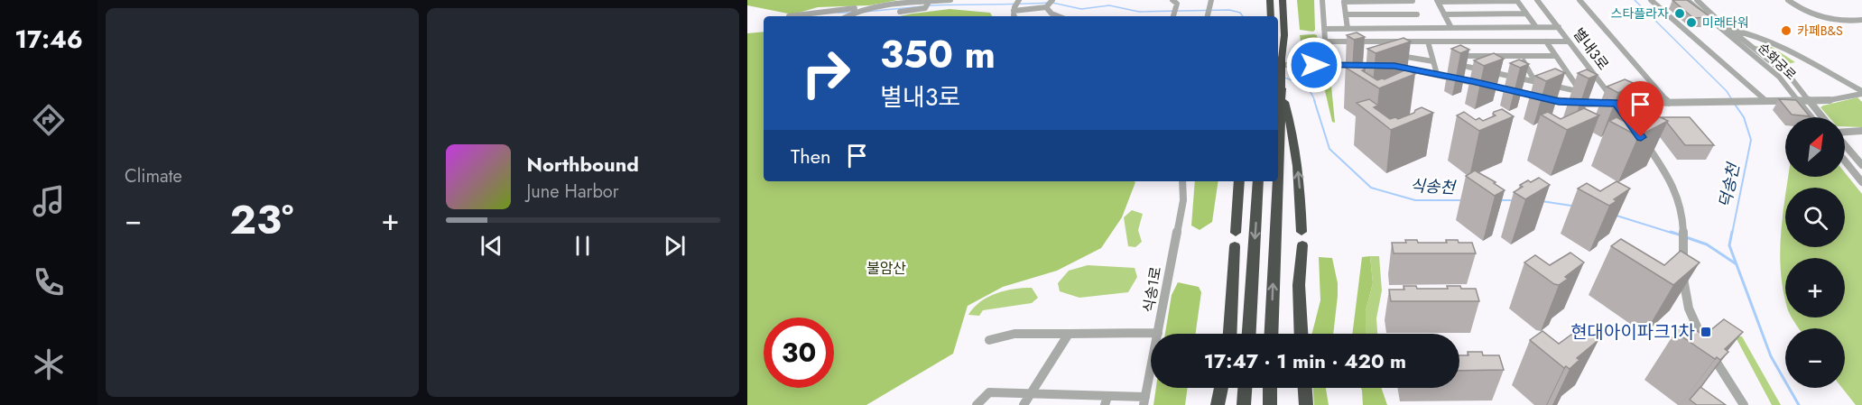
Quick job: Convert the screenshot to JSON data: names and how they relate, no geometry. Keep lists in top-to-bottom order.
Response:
{
  "streets": {
    "street": ["별내3로", "순화궁로", "식송1로"]
  },
  "water": ["덕송천", "식송천"],
  "parks": ["불암산"],
  "places": {
    "other": ["스타플라자", "미래타워", "카페B&S"],
    "transit": ["현대아이파크1차"]
  },
  "north": "top right",
  "page": {
    "tabs": "17:46",
    "tile": "Climate",
    "turn": ["350 m", "별내3로"],
    "map_buttons": ["+", "−"],
    "then": "Then",
    "song": ["Northbound", "June Harbor"],
    "heat": ["−", "23°", "+"],
    "limit": "30",
    "trip": "17:47 · 1 min · 420 m"
  }
}
